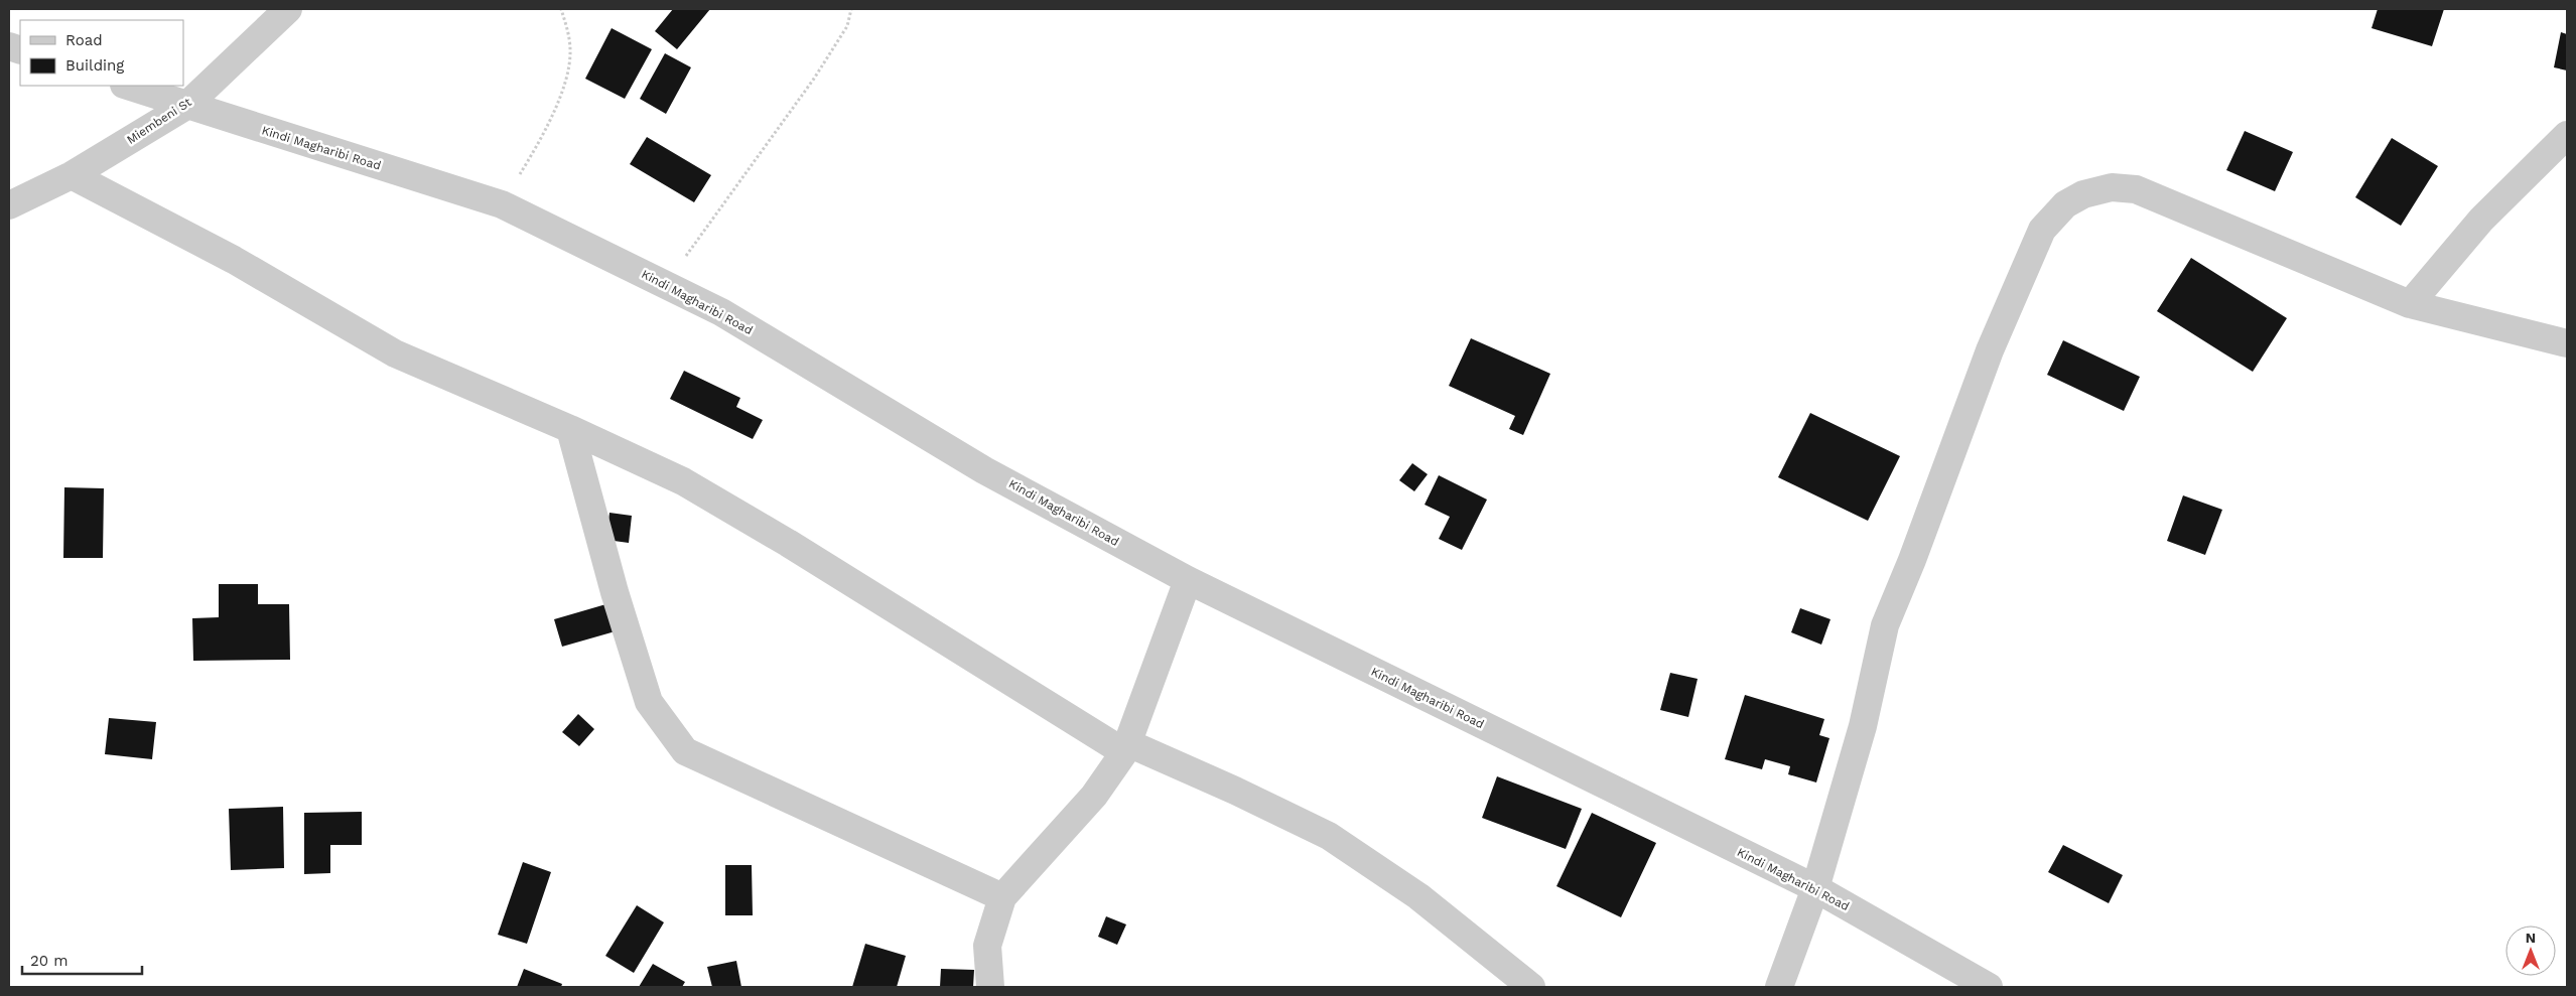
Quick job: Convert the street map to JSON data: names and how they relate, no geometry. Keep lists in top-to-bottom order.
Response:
{
  "streets": {
    "street": ["Miembeni St", "Kindi Magharibi Road"]
  },
  "crossings": [
    ["Miembeni St", "Kindi Magharibi Road"]
  ],
  "legend": ["Road", "Building"],
  "scale_bar": "20 m",
  "north": "top"
}
